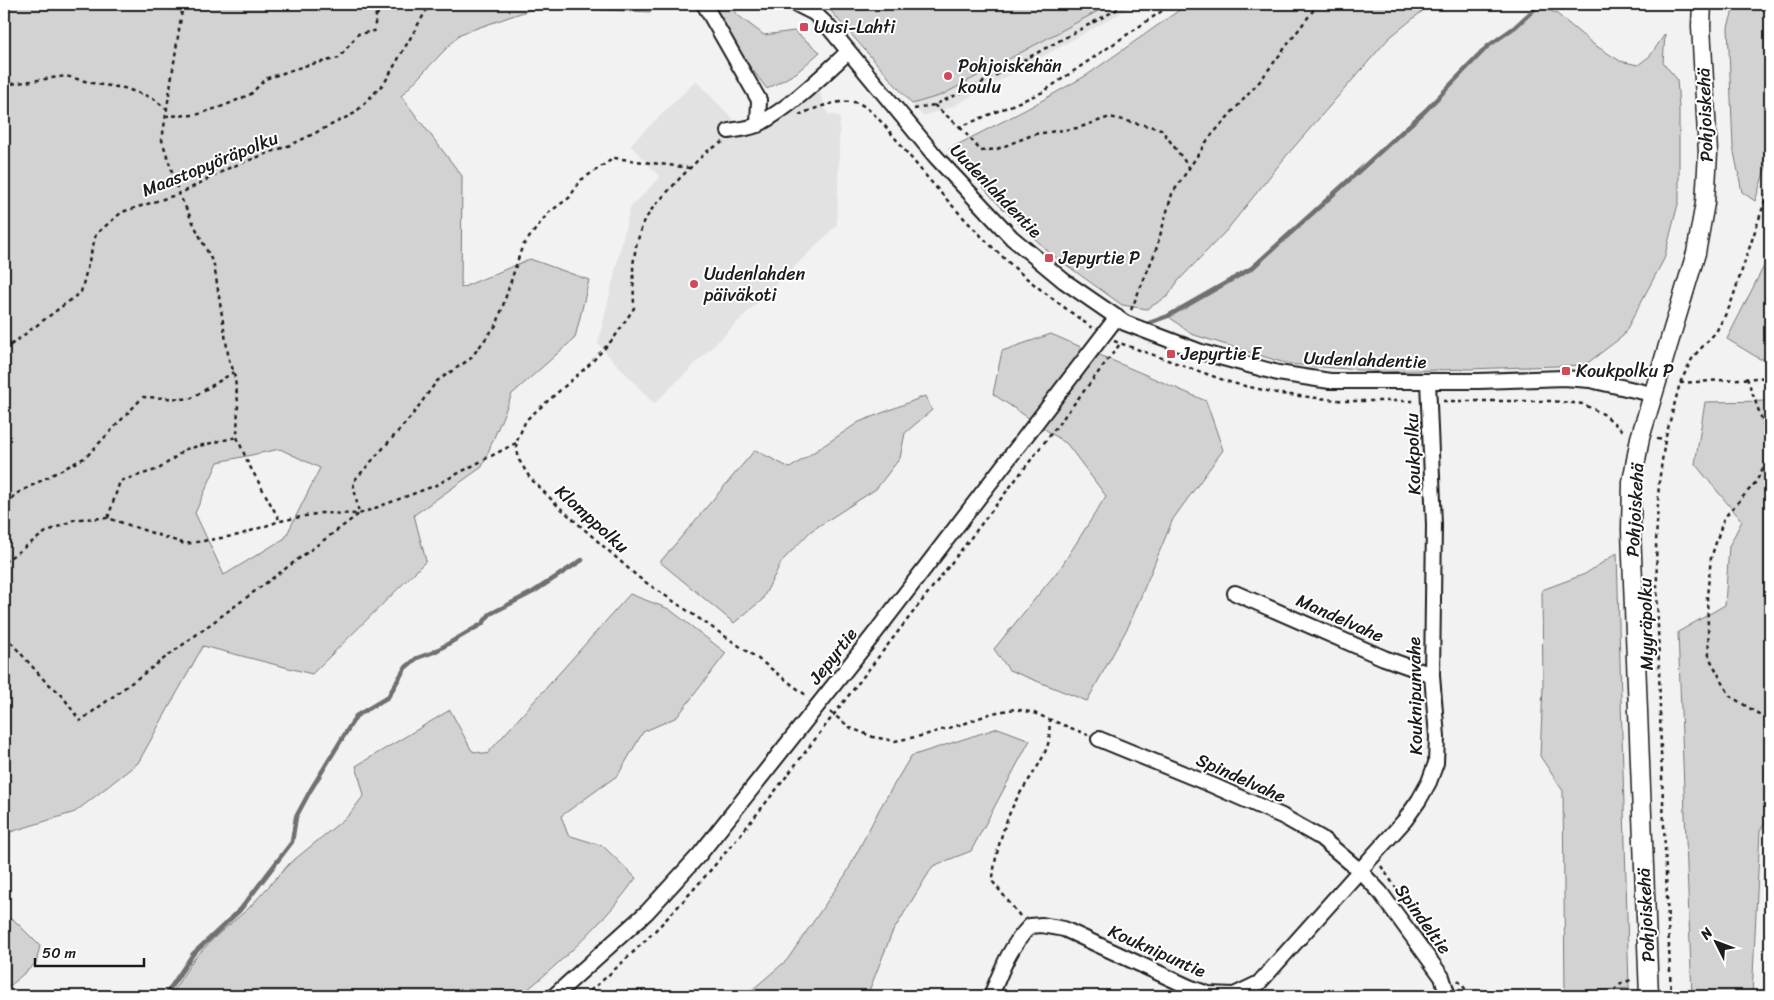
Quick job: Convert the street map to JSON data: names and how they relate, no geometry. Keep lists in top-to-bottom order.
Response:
{
  "streets": {
    "main road": ["Pohjoiskehä"],
    "street": [
      "Uudenlahdentie",
      "Koukpolku",
      "Mandelvahe",
      "Jepyrtie",
      "Kouknipunvahe",
      "Spindelvahe",
      "Spindeltie",
      "Kouknipuntie"
    ],
    "path": ["Maastopyöräpolku", "Klomppolku", "Myyräpolku"]
  },
  "crossings": [
    ["Pohjoiskehä", "Uudenlahdentie"],
    ["Uudenlahdentie", "Koukpolku"],
    ["Uudenlahdentie", "Jepyrtie"],
    ["Koukpolku", "Kouknipunvahe"],
    ["Klomppolku", "Jepyrtie"],
    ["Klomppolku", "Spindelvahe"],
    ["Mandelvahe", "Kouknipunvahe"],
    ["Kouknipunvahe", "Spindelvahe"],
    ["Kouknipunvahe", "Spindeltie"],
    ["Kouknipunvahe", "Kouknipuntie"],
    ["Spindelvahe", "Spindeltie"],
    ["Spindelvahe", "Kouknipuntie"],
    ["Spindeltie", "Kouknipuntie"]
  ],
  "places": {
    "transit": [
      "Uusi-Lahti",
      "Jepyrtie P",
      "Jepyrtie E",
      "Koukpolku P"
    ],
    "other": ["Pohjoiskehän koulu", "Uudenlahden päiväkoti"]
  },
  "scale_bar": "50 m",
  "north": "top left"
}
